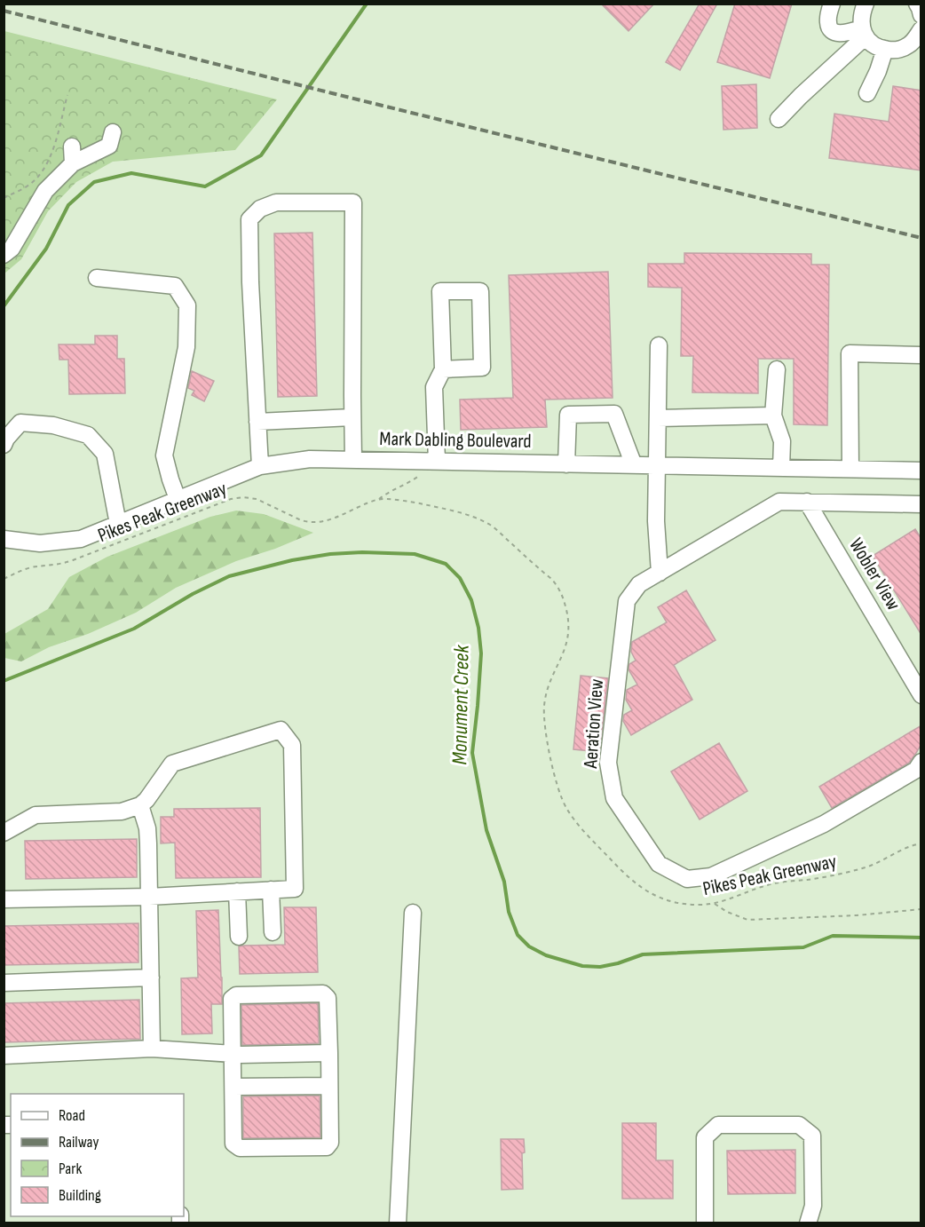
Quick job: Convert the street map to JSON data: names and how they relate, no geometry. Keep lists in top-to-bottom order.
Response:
{
  "streets": {
    "street": ["Mark Dabling Boulevard", "Wobler View", "Aeration View"],
    "path": ["Pikes Peak Greenway"]
  },
  "crossings": [
    ["Wobler View", "Aeration View"]
  ],
  "water": ["Monument Creek"],
  "legend": [
    "Road",
    "Railway",
    "Park",
    "Building"
  ]
}
